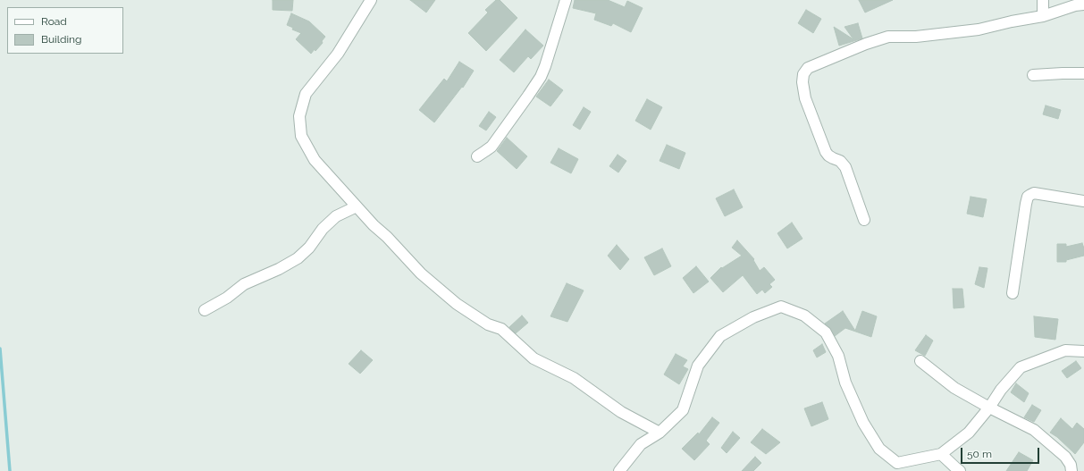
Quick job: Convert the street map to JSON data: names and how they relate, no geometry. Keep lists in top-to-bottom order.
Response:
{
  "legend": ["Road", "Building"],
  "scale_bar": "50 m"
}
